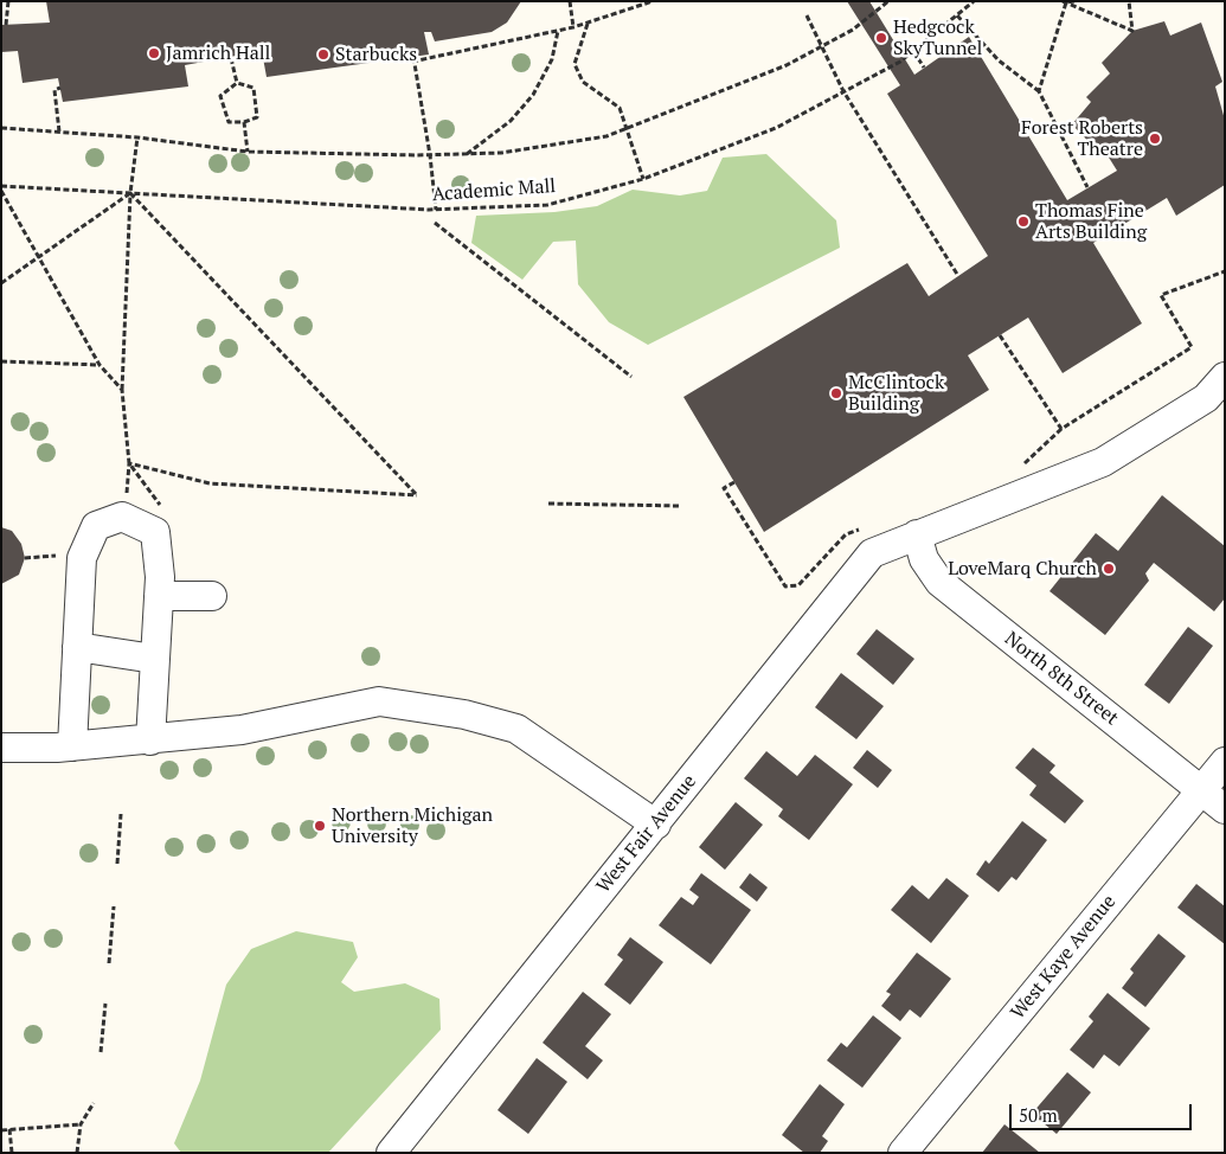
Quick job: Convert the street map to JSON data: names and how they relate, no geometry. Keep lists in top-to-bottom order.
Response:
{
  "streets": {
    "street": ["North 8th Street", "West Fair Avenue", "West Kaye Avenue"],
    "path": ["Academic Mall"]
  },
  "crossings": [
    ["North 8th Street", "West Fair Avenue"],
    ["North 8th Street", "West Kaye Avenue"]
  ],
  "places": [
    "Hedgcock SkyTunnel",
    "Jamrich Hall",
    "Starbucks",
    "Forest Roberts Theatre",
    "Thomas Fine Arts Building",
    "McClintock Building",
    "LoveMarq Church",
    "Northern Michigan University"
  ],
  "scale_bar": "50 m"
}
